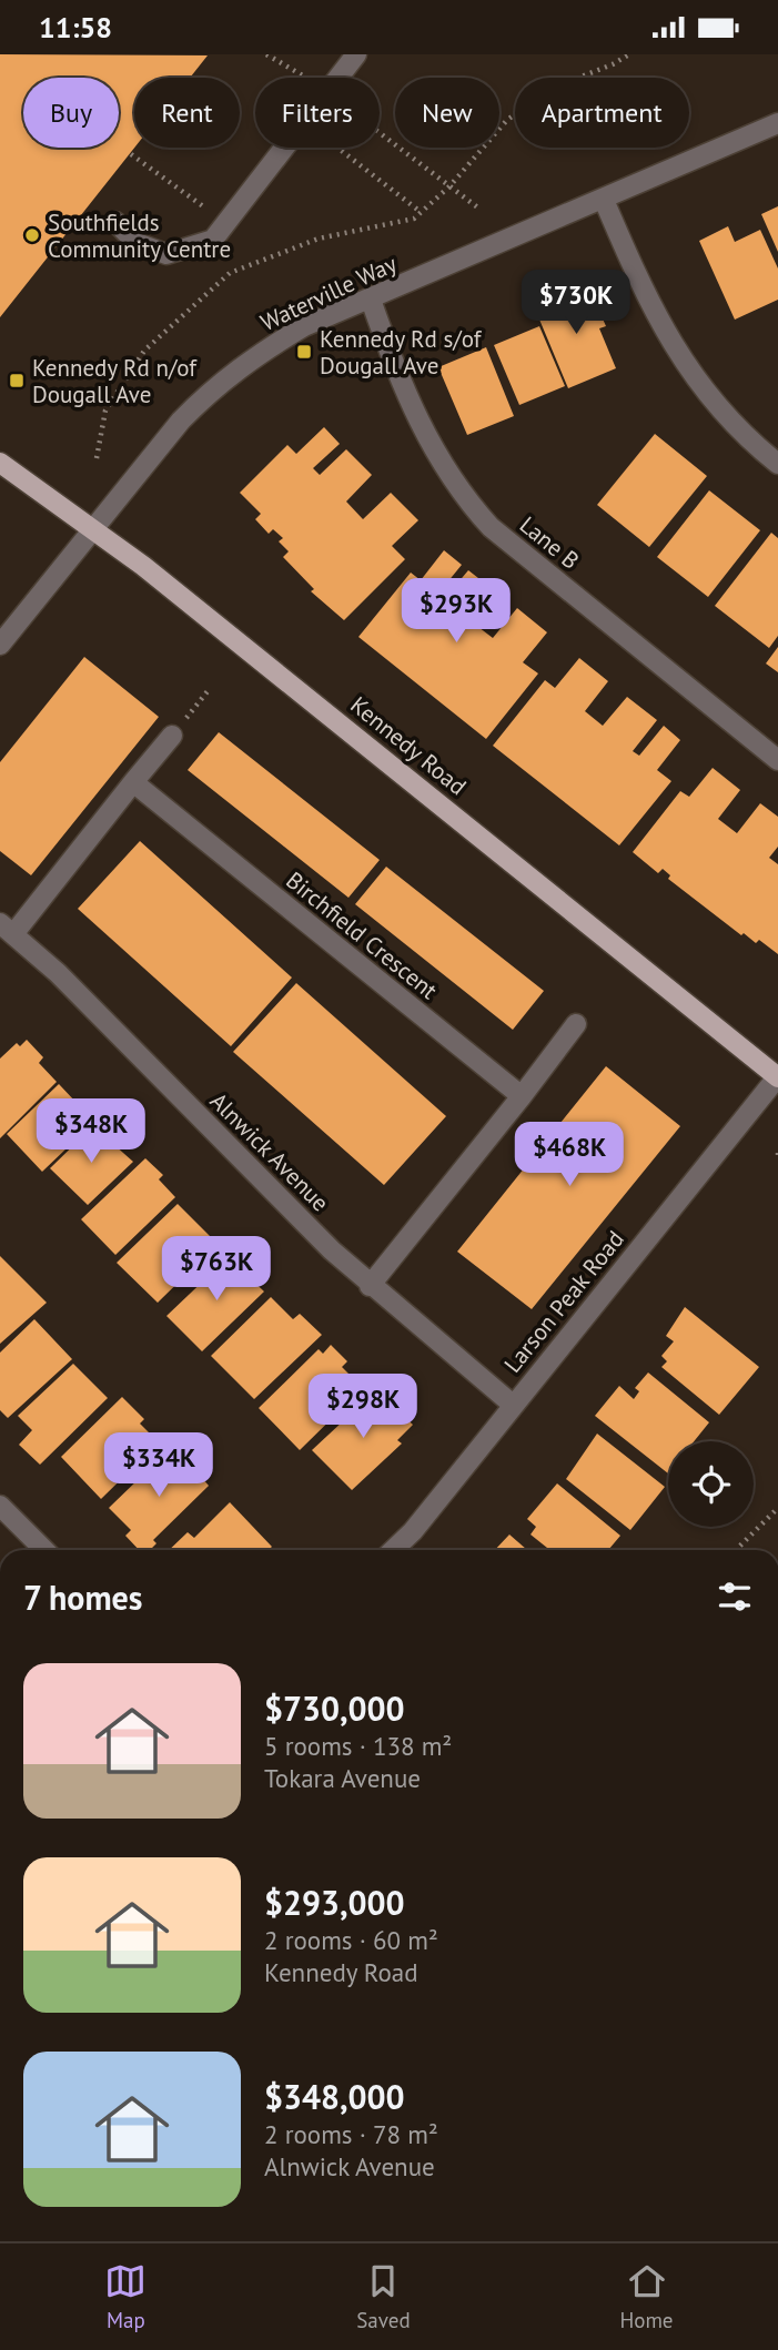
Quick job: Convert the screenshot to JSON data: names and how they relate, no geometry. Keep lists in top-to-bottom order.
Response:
{
  "streets": {
    "main road": ["Kennedy Road"],
    "street": [
      "Waterville Way",
      "Lane B",
      "Birchfield Crescent",
      "Alnwick Avenue",
      "Larson Peak Road"
    ]
  },
  "crossings": [
    ["Waterville Way", "Lane B"],
    ["Waterville Way", "Kennedy Road"],
    ["Kennedy Road", "Larson Peak Road"],
    ["Alnwick Avenue", "Larson Peak Road"]
  ],
  "places": {
    "other": ["Southfields Community Centre"],
    "transit": ["Kennedy Rd s/of Dougall Ave", "Kennedy Rd n/of Dougall Ave"]
  },
  "page": {
    "status": "11:58",
    "chip": [
      "Buy",
      "Rent",
      "Filters",
      "New",
      "Apartment"
    ],
    "price": [
      "$730K",
      "$293K",
      "$348K",
      "$468K",
      "$763K",
      "$298K",
      "$334K"
    ],
    "heading": "7 homes",
    "list": [
      {
        "name": "$730,000",
        "note": "5 rooms · 138 m² · Tokara Avenue"
      },
      {
        "name": "$293,000",
        "note": "2 rooms · 60 m² · Kennedy Road"
      },
      {
        "name": "$348,000",
        "note": "2 rooms · 78 m² · Alnwick Avenue"
      }
    ],
    "tabs": ["Map", "Saved", "Home"]
  }
}
